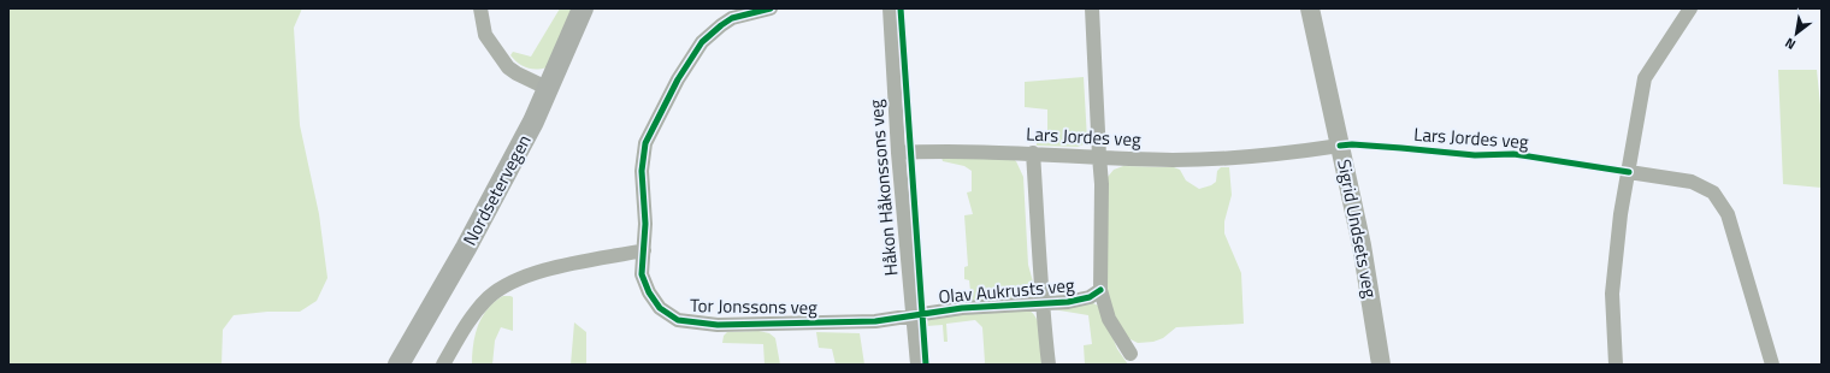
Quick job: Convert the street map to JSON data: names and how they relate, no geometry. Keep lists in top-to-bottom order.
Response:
{
  "streets": {
    "main road": ["Nordsetervegen"],
    "street": [
      "Lars Jordes veg",
      "Håkon Håkonssons veg",
      "Sigrid Undsets veg",
      "Olav Aukrusts veg",
      "Tor Jonssons veg"
    ]
  },
  "crossings": [
    ["Lars Jordes veg", "Håkon Håkonssons veg"],
    ["Lars Jordes veg", "Sigrid Undsets veg"],
    ["Lars Jordes veg", "Olav Aukrusts veg"],
    ["Håkon Håkonssons veg", "Olav Aukrusts veg"],
    ["Håkon Håkonssons veg", "Tor Jonssons veg"],
    ["Olav Aukrusts veg", "Tor Jonssons veg"]
  ],
  "north": "bottom left"
}
